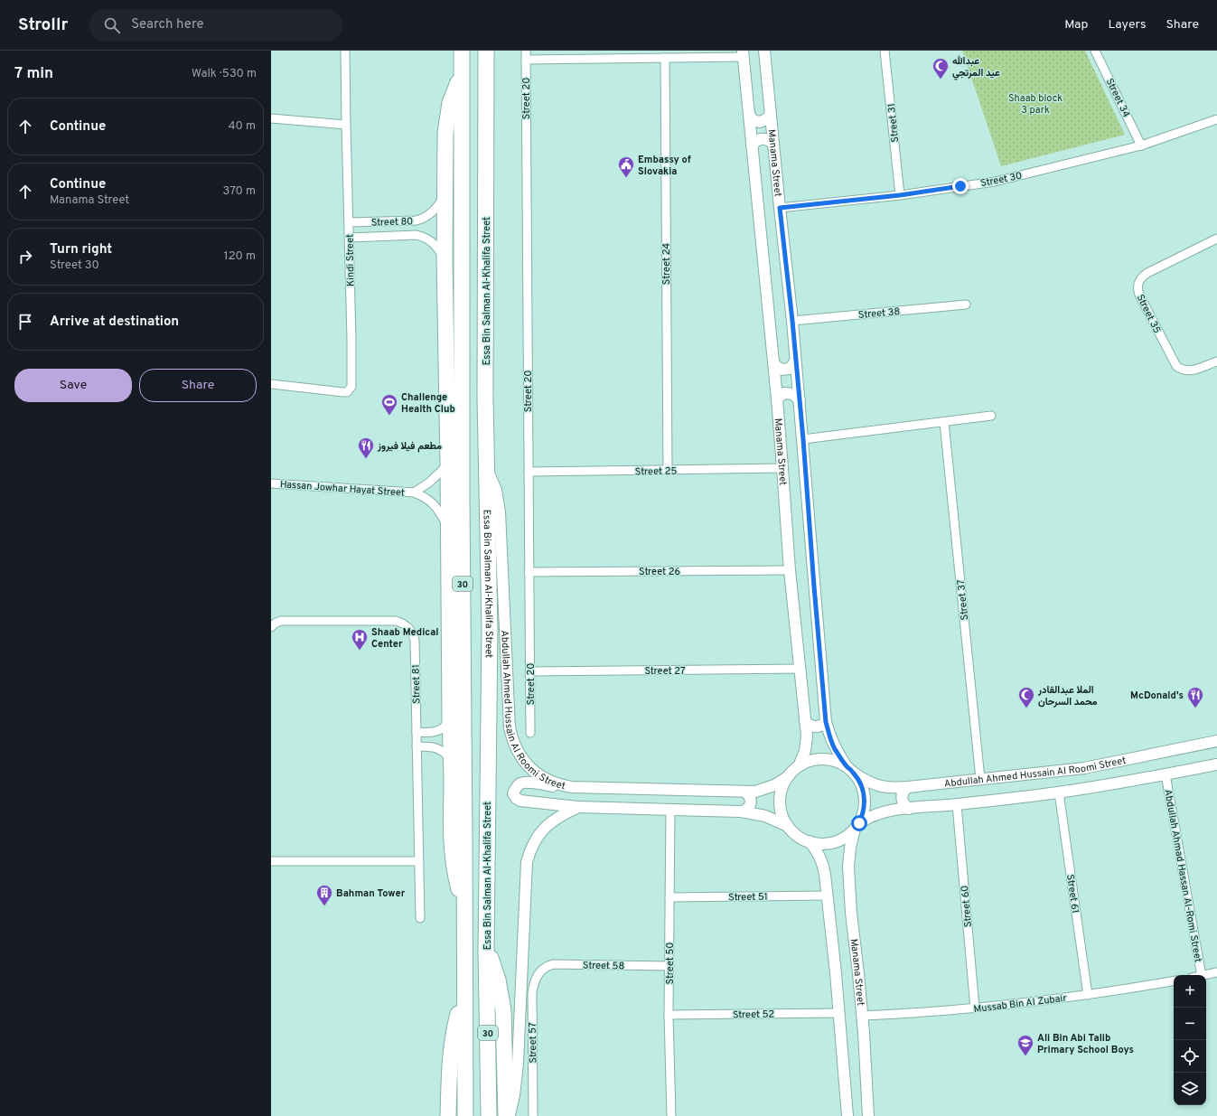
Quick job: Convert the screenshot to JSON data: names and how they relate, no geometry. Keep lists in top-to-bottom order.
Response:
{
  "streets": {
    "highway": ["Essa Bin Salman Al-Khalifa Street", "30"],
    "street": [
      "Street 34",
      "Street 20",
      "Street 31",
      "Manama Street",
      "Street 30",
      "Street 80",
      "Kindi Street",
      "Street 24",
      "Street 38",
      "Street 35",
      "Street 25",
      "Hassan Jowhar Hayat Street",
      "Street 26",
      "Street 37",
      "Street 27",
      "Street 81",
      "Abdullah Ahmed Hussain Al Roomi Street",
      "Abdullah Ahmad Hassan Al-Romi Street",
      "Street 61",
      "Street 51",
      "Street 60",
      "Street 50",
      "Street 58",
      "Mussab Bin Al Zubair",
      "Street 52",
      "Street 57"
    ]
  },
  "crossings": [
    ["Street 34", "Street 30"],
    ["Street 20", "Street 25"],
    ["Street 20", "Street 26"],
    ["Street 20", "Street 27"],
    ["Street 31", "Street 30"],
    ["Manama Street", "Street 30"],
    ["Manama Street", "Street 38"],
    ["Manama Street", "Street 25"],
    ["Manama Street", "Street 26"],
    ["Manama Street", "Street 27"],
    ["Manama Street", "Abdullah Ahmed Hussain Al Roomi Street"],
    ["Manama Street", "Mussab Bin Al Zubair"],
    ["Street 80", "Kindi Street"],
    ["Street 24", "Street 25"],
    ["Essa Bin Salman Al-Khalifa Street", "Abdullah Ahmed Hussain Al Roomi Street"],
    ["Street 37", "Abdullah Ahmed Hussain Al Roomi Street"],
    ["Abdullah Ahmed Hussain Al Roomi Street", "Abdullah Ahmad Hassan Al-Romi Street"],
    ["Abdullah Ahmed Hussain Al Roomi Street", "Street 61"],
    ["Abdullah Ahmed Hussain Al Roomi Street", "Street 60"],
    ["Street 61", "Mussab Bin Al Zubair"],
    ["Street 51", "Street 50"],
    ["Street 60", "Mussab Bin Al Zubair"],
    ["Street 50", "Street 58"],
    ["Street 50", "Street 52"],
    ["Street 58", "Street 57"]
  ],
  "parks": ["Shaab block 3 park"],
  "places": {
    "mosque": ["عبدالله عيد المرتجي", "الملا عبدالقادر محمد السرحان"],
    "public building": ["Embassy of Slovakia"],
    "sports": ["Challenge Health Club"],
    "restaurant": ["مطعم فيلا فيروز", "McDonald's"],
    "hospital": ["Shaab Medical Center"],
    "building": ["Bahman Tower"],
    "school or university": ["Ali Bin Abi Talib Primary School Boys"]
  },
  "page": {
    "header": "Strollr",
    "search": "Search here",
    "nav": ["Map", "Layers", "Share"],
    "heading": ["7 min", "Walk · 530 m"],
    "list": [
      ["Continue", "40 m"],
      ["Continue", "Manama Street", "370 m"],
      ["Turn right", "Street 30", "120 m"],
      "Arrive at destination"
    ],
    "buttons": ["Save", "Share"],
    "map_buttons": ["+", "−"]
  }
}
